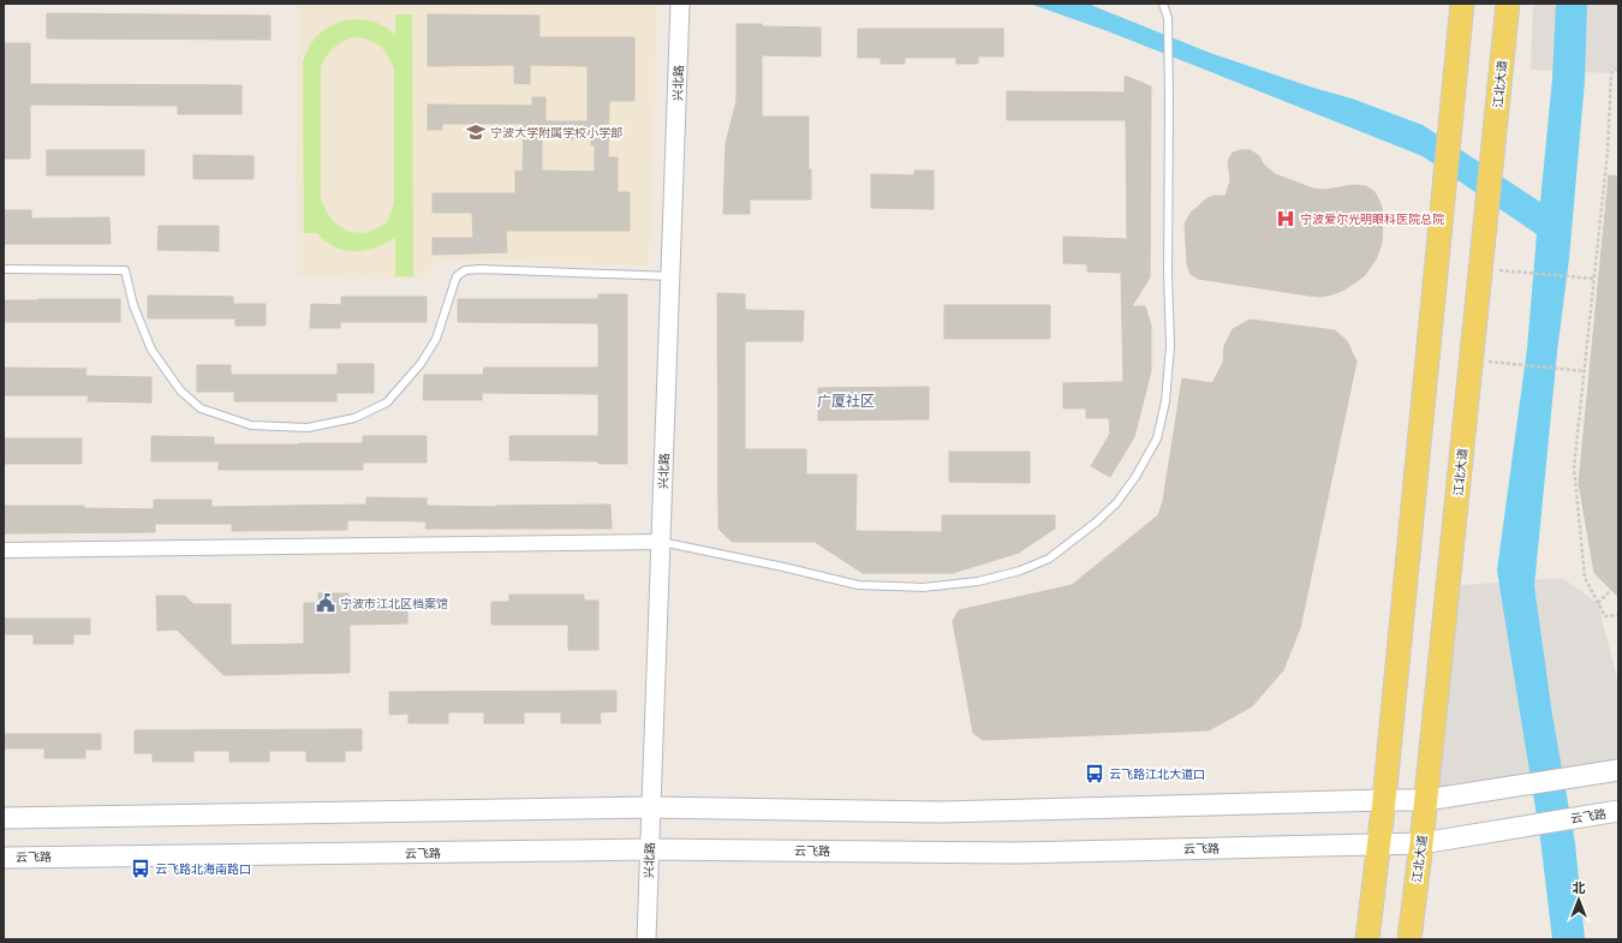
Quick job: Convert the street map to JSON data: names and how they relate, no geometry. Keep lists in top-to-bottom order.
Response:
{
  "streets": {
    "main road": ["江北大道", "云飞路"],
    "street": ["兴北路"]
  },
  "crossings": [
    ["兴北路", "云飞路"],
    ["江北大道", "云飞路"]
  ],
  "districts": ["广厦社区"],
  "places": {
    "school or university": ["宁波大学附属学校小学部"],
    "hospital": ["宁波爱尔光明眼科医院总院"],
    "public building": ["宁波市江北区档案馆"],
    "bus stop": ["云飞路江北大道口", "云飞路北海南路口"]
  },
  "north": "top"
}
